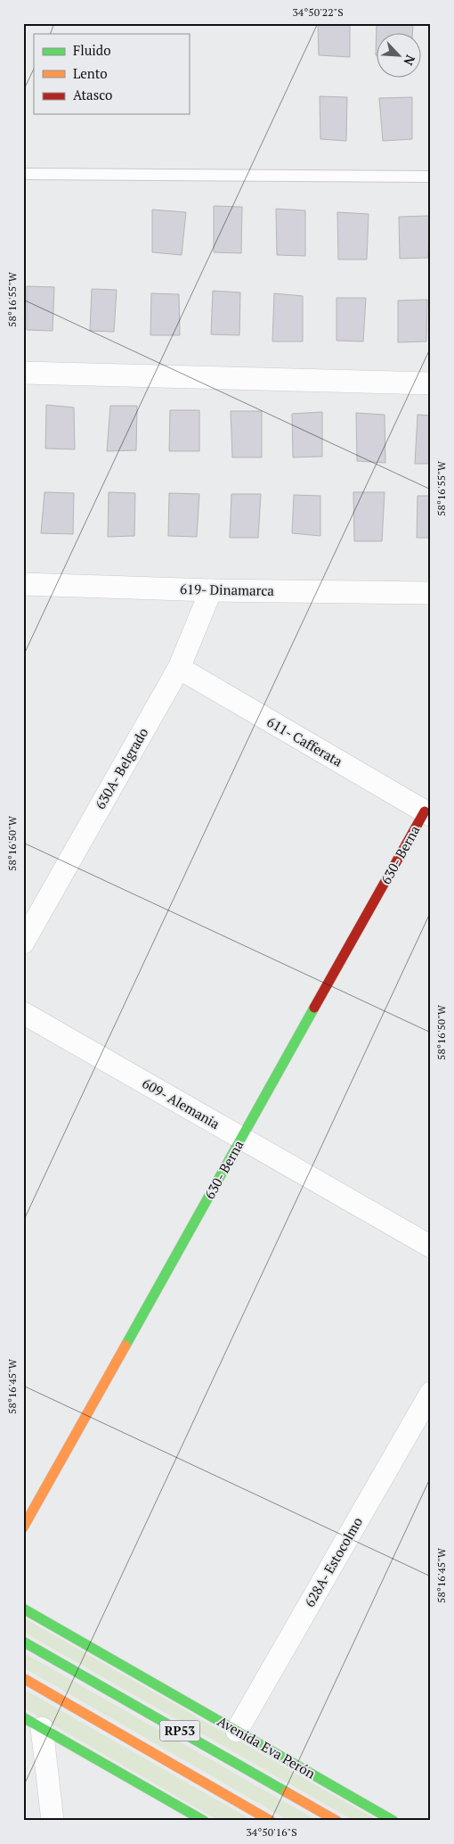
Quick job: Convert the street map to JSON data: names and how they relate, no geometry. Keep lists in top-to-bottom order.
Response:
{
  "streets": {
    "street": [
      "619- Dinamarca",
      "611- Cafferata",
      "630A- Belgrado",
      "630- Berna",
      "609- Alemania",
      "628A- Estocolmo",
      "RP53",
      "Avenida Eva Perón"
    ]
  },
  "crossings": [
    ["619- Dinamarca", "630A- Belgrado"],
    ["611- Cafferata", "630A- Belgrado"],
    ["611- Cafferata", "630- Berna"],
    ["630- Berna", "609- Alemania"],
    ["628A- Estocolmo", "Avenida Eva Perón"]
  ],
  "legend": ["Fluido", "Lento", "Atasco"],
  "north": "bottom right",
  "coordinates": [
    "34°50'22\"S",
    "58°16'55\"W",
    "58°16'50\"W",
    "58°16'45\"W",
    "34°50'16\"S"
  ]
}
